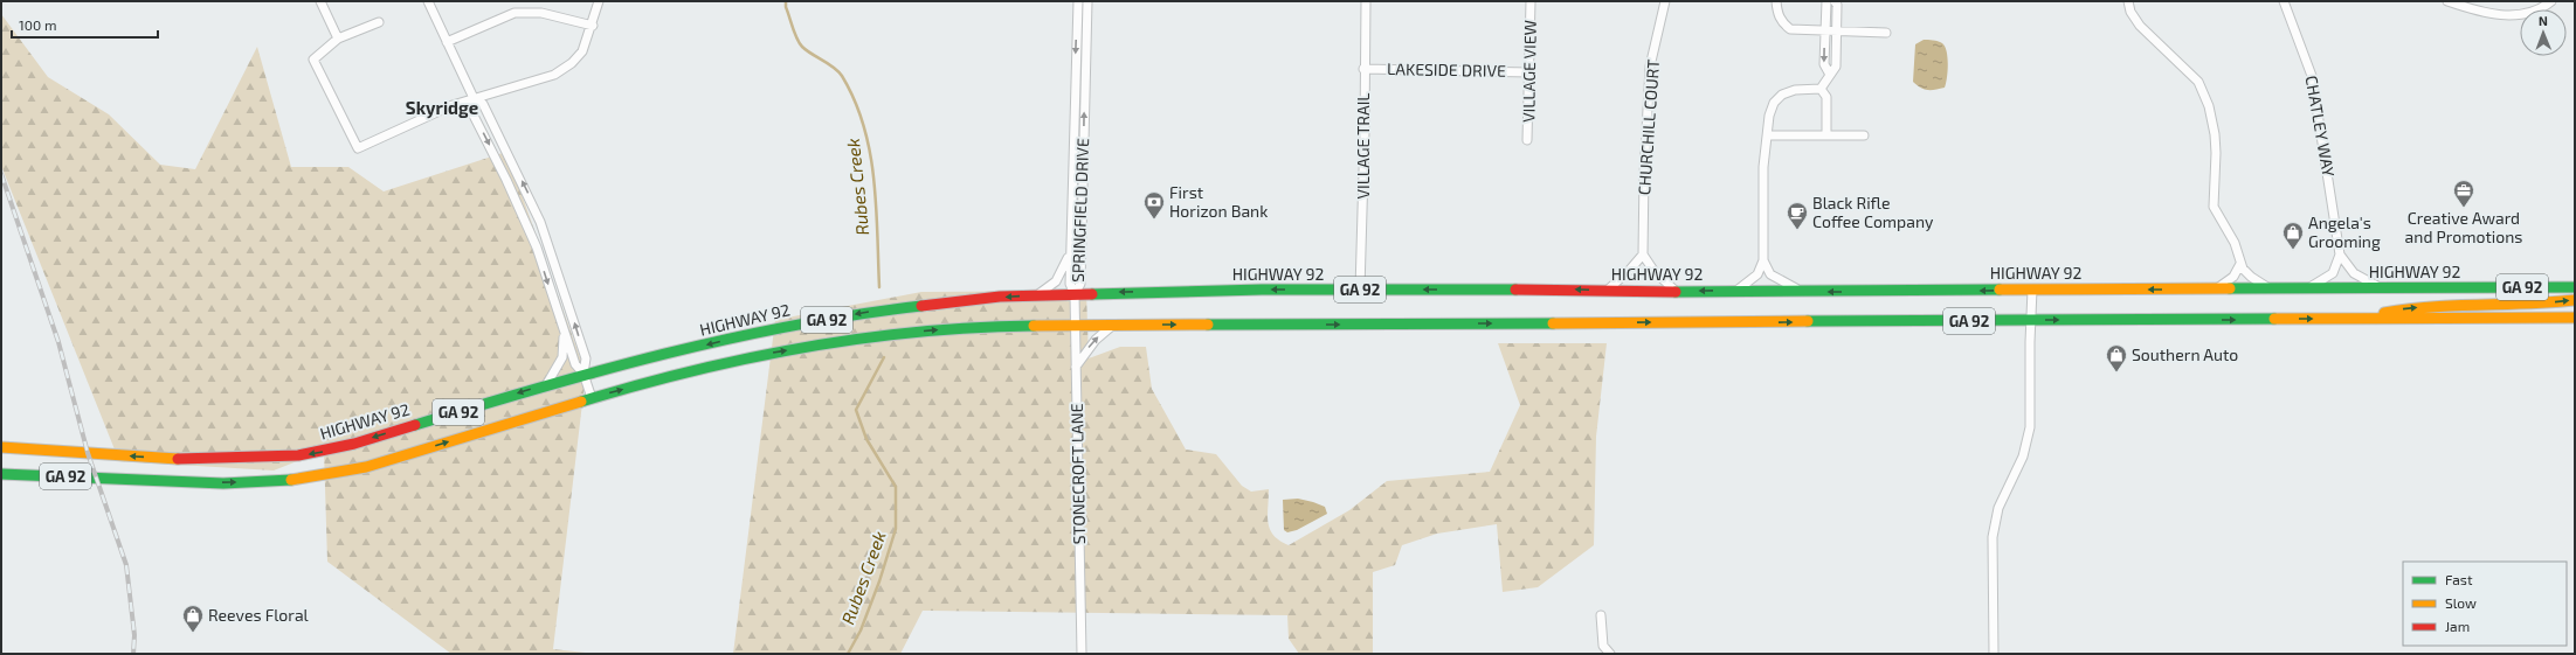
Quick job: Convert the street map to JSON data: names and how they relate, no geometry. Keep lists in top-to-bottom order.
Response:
{
  "streets": {
    "main road": ["HIGHWAY 92", "GA 92"],
    "street": [
      "LAKESIDE DRIVE",
      "VILLAGE VIEW",
      "CHATLEY WAY",
      "CHURCHILL COURT",
      "VILLAGE TRAIL",
      "SPRINGFIELD DRIVE",
      "STONECROFT LANE"
    ]
  },
  "crossings": [
    ["LAKESIDE DRIVE", "VILLAGE VIEW"],
    ["LAKESIDE DRIVE", "VILLAGE TRAIL"],
    ["CHATLEY WAY", "HIGHWAY 92"],
    ["VILLAGE TRAIL", "HIGHWAY 92"],
    ["SPRINGFIELD DRIVE", "HIGHWAY 92"],
    ["SPRINGFIELD DRIVE", "STONECROFT LANE"],
    ["HIGHWAY 92", "STONECROFT LANE"],
    ["GA 92", "STONECROFT LANE"]
  ],
  "districts": ["Skyridge"],
  "water": ["Rubes Creek"],
  "places": {
    "office": ["Creative Award and Promotions"],
    "bank": ["First Horizon Bank"],
    "cafe": ["Black Rifle Coffee Company"],
    "shop": ["Angela's Grooming", "Southern Auto", "Reeves Floral"]
  },
  "legend": ["Fast", "Slow", "Jam"],
  "scale_bar": "100 m",
  "north": "top"
}
